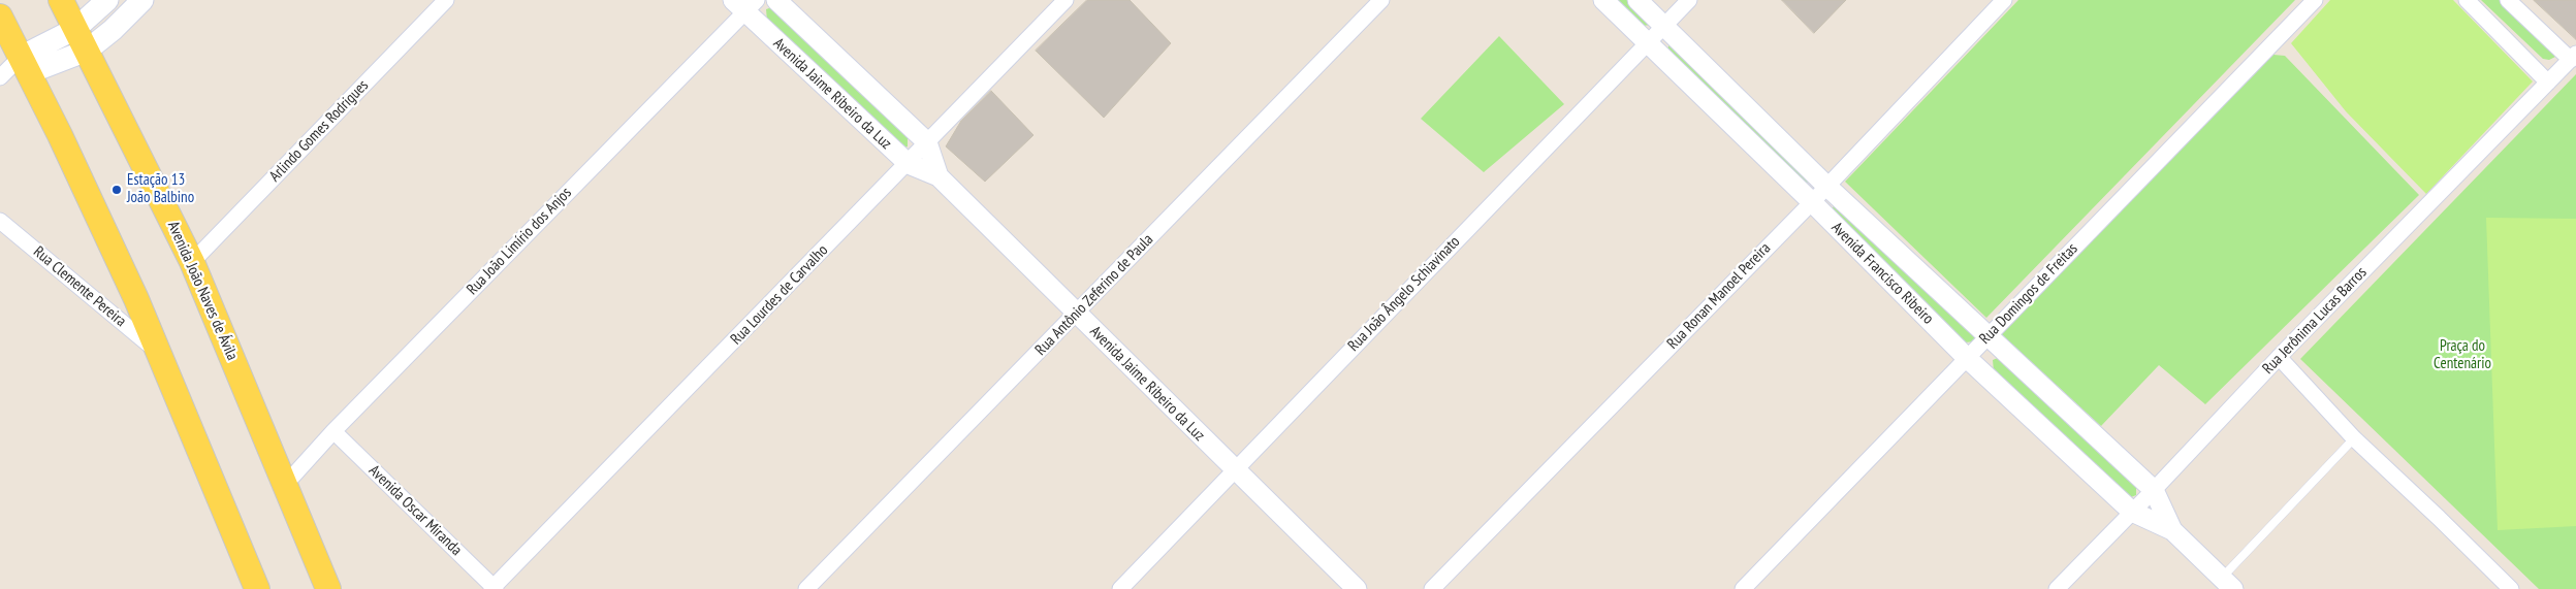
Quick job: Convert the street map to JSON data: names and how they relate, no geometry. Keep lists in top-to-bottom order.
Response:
{
  "streets": {
    "main road": ["Avenida João Naves de Ávila"],
    "street": [
      "Avenida Jaime Ribeiro da Luz",
      "Arlindo Gomes Rodrigues",
      "Rua João Limírio dos Anjos",
      "Avenida Francisco Ribeiro",
      "Rua Clemente Pereira",
      "Rua João Ângelo Schiavinato",
      "Rua Domingos de Freitas",
      "Rua Lourdes de Carvalho",
      "Rua Antônio Zeferino de Paula",
      "Rua Ronan Manoel Pereira",
      "Rua Jerônima Lucas Barros",
      "Avenida Oscar Miranda"
    ]
  },
  "crossings": [
    ["Avenida Jaime Ribeiro da Luz", "Rua João Limírio dos Anjos"],
    ["Avenida Jaime Ribeiro da Luz", "Rua João Ângelo Schiavinato"],
    ["Avenida Jaime Ribeiro da Luz", "Rua Lourdes de Carvalho"],
    ["Avenida Jaime Ribeiro da Luz", "Rua Antônio Zeferino de Paula"],
    ["Arlindo Gomes Rodrigues", "Avenida João Naves de Ávila"],
    ["Rua João Limírio dos Anjos", "Avenida João Naves de Ávila"],
    ["Rua João Limírio dos Anjos", "Avenida Oscar Miranda"],
    ["Avenida Francisco Ribeiro", "Rua João Ângelo Schiavinato"],
    ["Avenida Francisco Ribeiro", "Rua Domingos de Freitas"],
    ["Avenida Francisco Ribeiro", "Rua Ronan Manoel Pereira"],
    ["Avenida Francisco Ribeiro", "Rua Jerônima Lucas Barros"],
    ["Rua Lourdes de Carvalho", "Avenida Oscar Miranda"]
  ],
  "parks": ["Praça do Centenário"],
  "places": ["Estação 13 João Balbino"]
}
